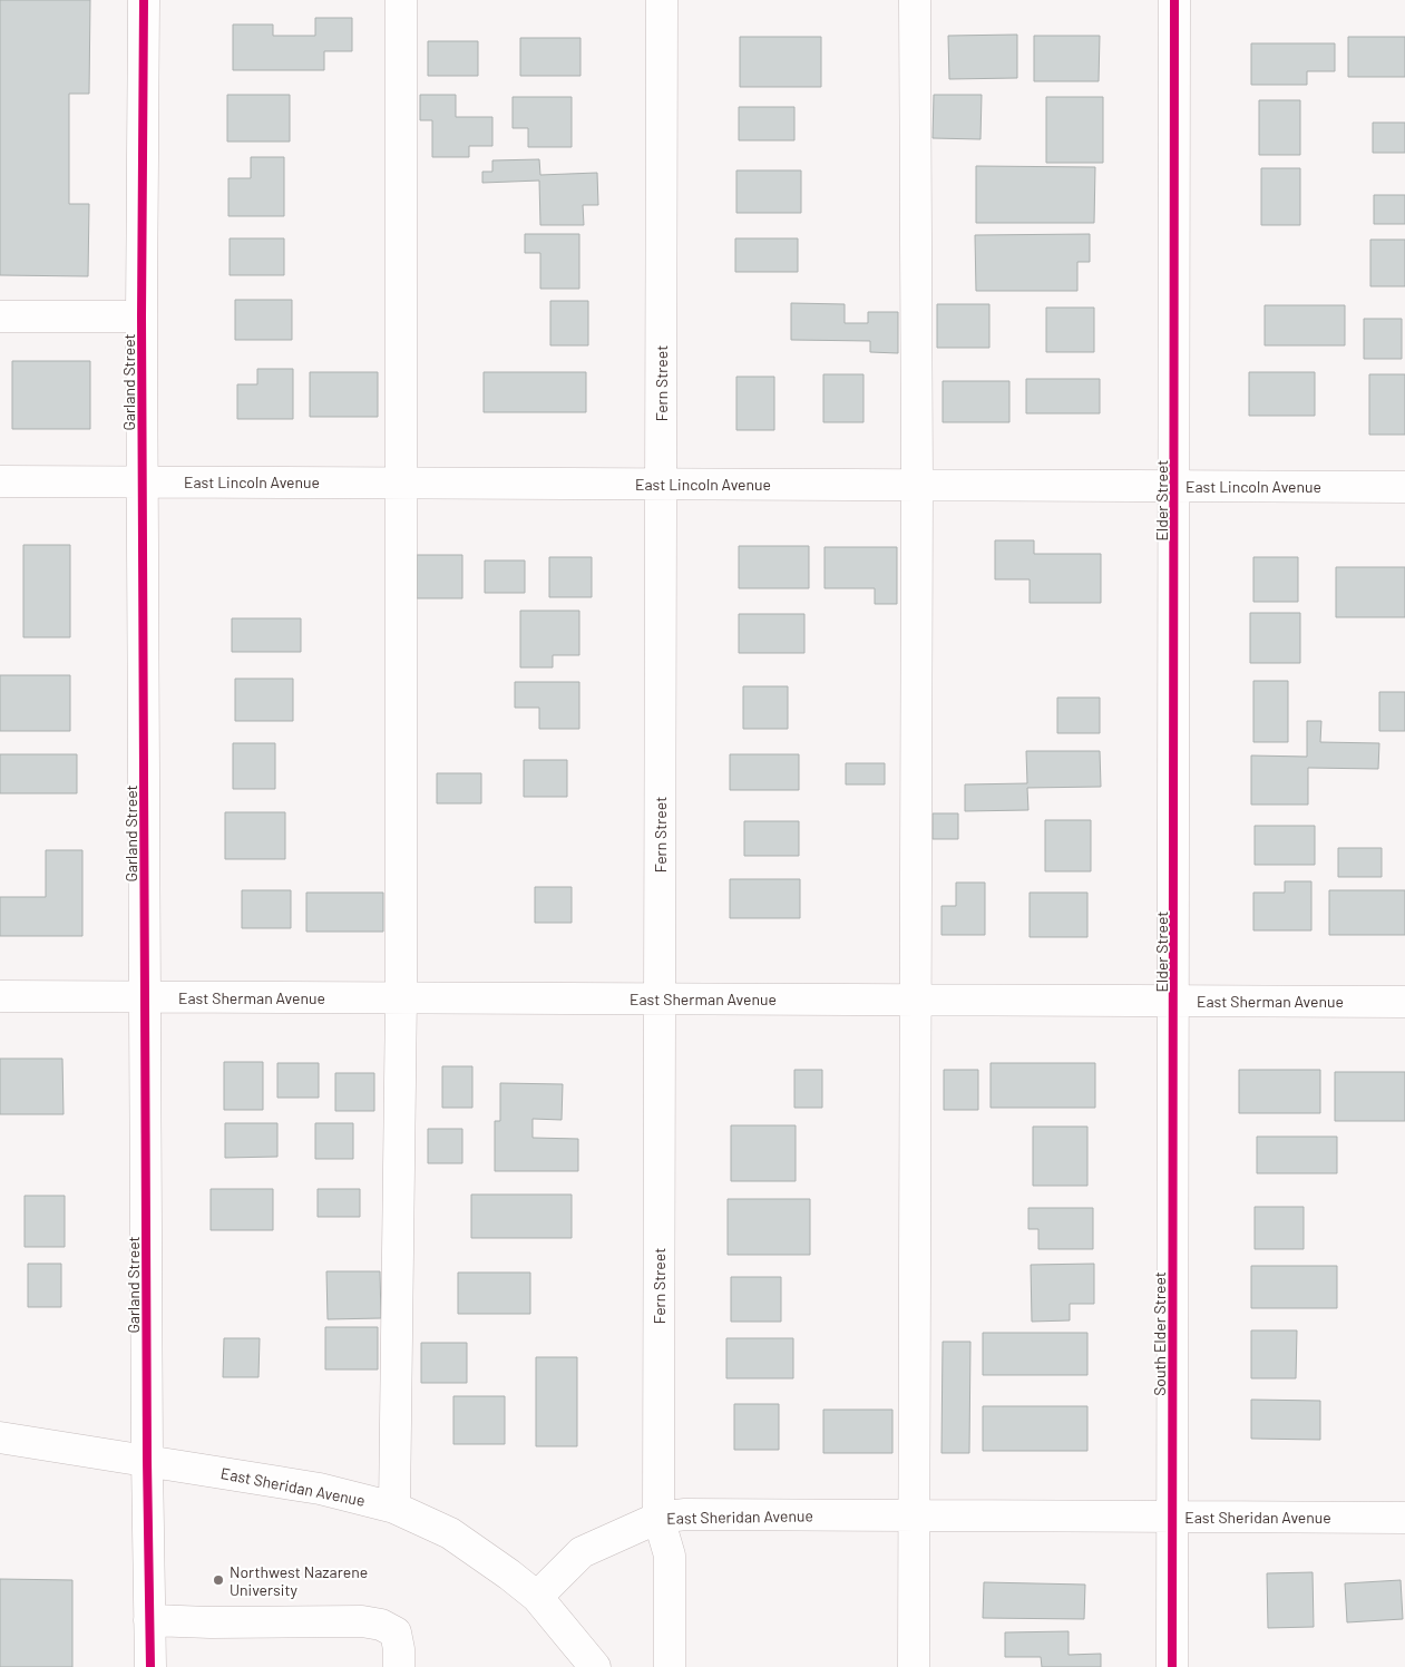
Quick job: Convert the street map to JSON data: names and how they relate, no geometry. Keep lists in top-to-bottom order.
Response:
{
  "streets": {
    "street": [
      "Garland Street",
      "Fern Street",
      "East Lincoln Avenue",
      "Elder Street",
      "East Sherman Avenue",
      "South Elder Street",
      "East Sheridan Avenue"
    ]
  },
  "crossings": [
    ["Garland Street", "East Lincoln Avenue"],
    ["Garland Street", "East Sherman Avenue"],
    ["Garland Street", "East Sheridan Avenue"],
    ["Fern Street", "East Lincoln Avenue"],
    ["Fern Street", "East Sherman Avenue"],
    ["Fern Street", "East Sheridan Avenue"],
    ["East Lincoln Avenue", "Elder Street"],
    ["Elder Street", "East Sherman Avenue"],
    ["Elder Street", "South Elder Street"],
    ["East Sherman Avenue", "South Elder Street"],
    ["South Elder Street", "East Sheridan Avenue"]
  ],
  "places": ["Northwest Nazarene University"]
}
